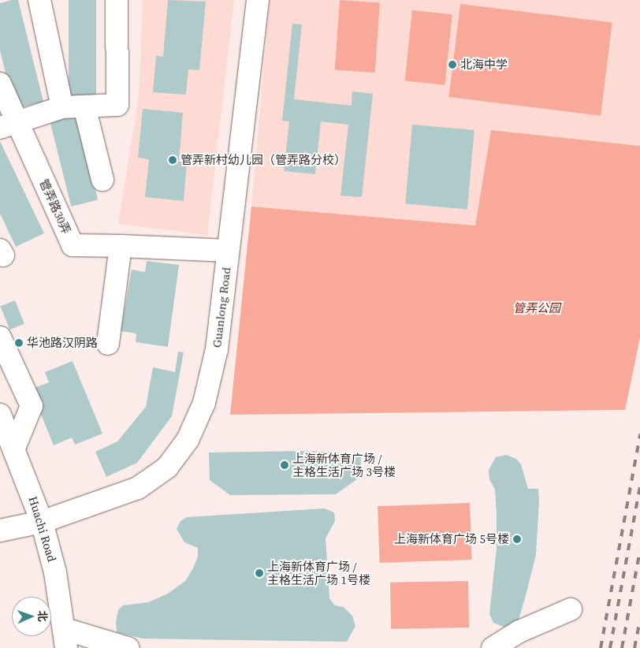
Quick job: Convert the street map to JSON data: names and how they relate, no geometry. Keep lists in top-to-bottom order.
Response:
{
  "streets": {
    "street": ["管弄路30弄", "Guanlong Road", "Huachi Road"]
  },
  "crossings": [
    ["Guanlong Road", "Huachi Road"]
  ],
  "parks": ["管弄公园"],
  "places": [
    "北海中学",
    "管弄新村幼儿园（管弄路分校）",
    "华池路汉阴路",
    "上海新体育广场 / 主格生活广场 3号楼",
    "上海新体育广场 5号楼",
    "上海新体育广场 / 主格生活广场 1号楼"
  ],
  "north": "right"
}
